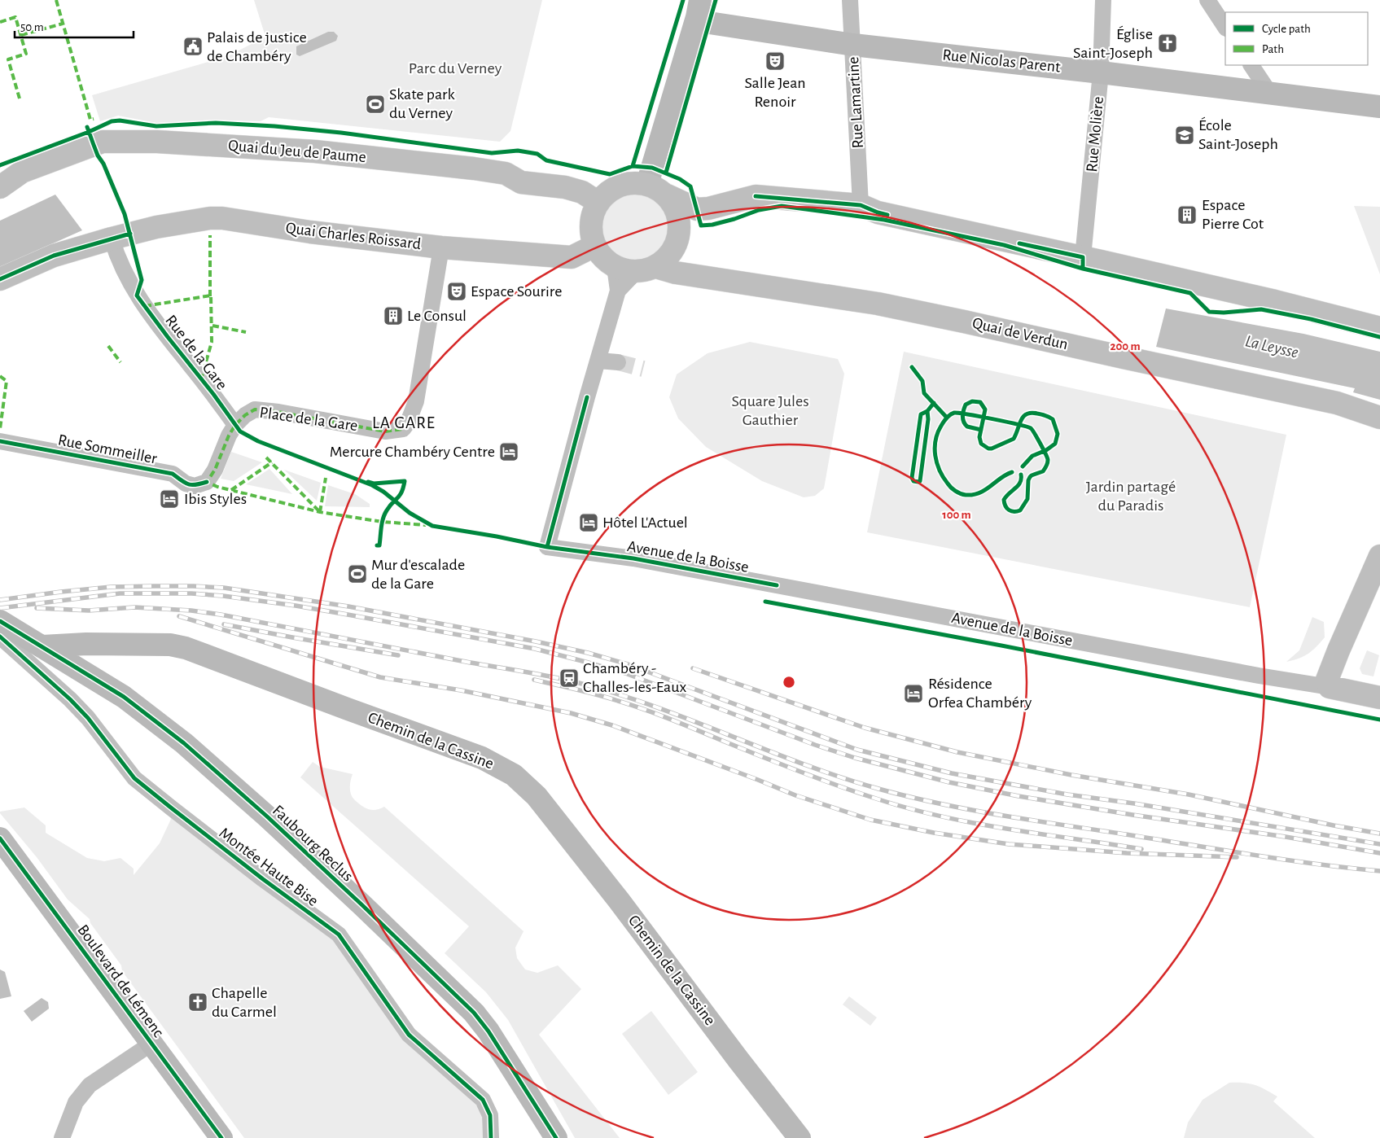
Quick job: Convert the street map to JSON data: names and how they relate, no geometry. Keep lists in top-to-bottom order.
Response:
{
  "streets": {
    "main road": [
      "Rue Nicolas Parent",
      "Quai du Jeu de Paume",
      "Quai Charles Roissard",
      "Quai de Verdun",
      "Avenue de la Boisse",
      "Chemin de la Cassine",
      "Faubourg Reclus",
      "Boulevard de Lémenc"
    ],
    "street": [
      "Rue Lamartine",
      "Rue Molière",
      "Rue de la Gare",
      "Place de la Gare",
      "Rue Sommeiller",
      "Montée Haute Bise"
    ]
  },
  "crossings": [
    ["Rue Nicolas Parent", "Rue Lamartine"],
    ["Rue Nicolas Parent", "Rue Molière"],
    ["Quai du Jeu de Paume", "Quai Charles Roissard"],
    ["Quai du Jeu de Paume", "Quai de Verdun"],
    ["Quai Charles Roissard", "Quai de Verdun"],
    ["Quai Charles Roissard", "Rue de la Gare"],
    ["Quai Charles Roissard", "Place de la Gare"],
    ["Rue de la Gare", "Place de la Gare"],
    ["Rue de la Gare", "Rue Sommeiller"],
    ["Place de la Gare", "Rue Sommeiller"],
    ["Chemin de la Cassine", "Faubourg Reclus"],
    ["Chemin de la Cassine", "Montée Haute Bise"],
    ["Faubourg Reclus", "Montée Haute Bise"]
  ],
  "districts": ["LA GARE"],
  "water": ["La Leysse"],
  "parks": ["Parc du Verney", "Square Jules Gauthier", "Jardin partagé du Paradis"],
  "places": {
    "church": ["Église Saint-Joseph", "Chapelle du Carmel"],
    "public building": ["Palais de justice de Chambéry"],
    "theatre": ["Salle Jean Renoir", "Espace Sourire"],
    "sports": ["Skate park du Verney", "Mur d'escalade de la Gare"],
    "school or university": ["École Saint-Joseph"],
    "building": ["Espace Pierre Cot", "Le Consul"],
    "hotel": [
      "Mercure Chambéry Centre",
      "Ibis Styles",
      "Hôtel L'Actuel",
      "Résidence Orfea Chambéry"
    ],
    "station": ["Chambéry - Challes-les-Eaux"]
  },
  "legend": ["Cycle path", "Path"],
  "scale_bar": "50 m",
  "rings": ["200 m", "100 m"]
}
